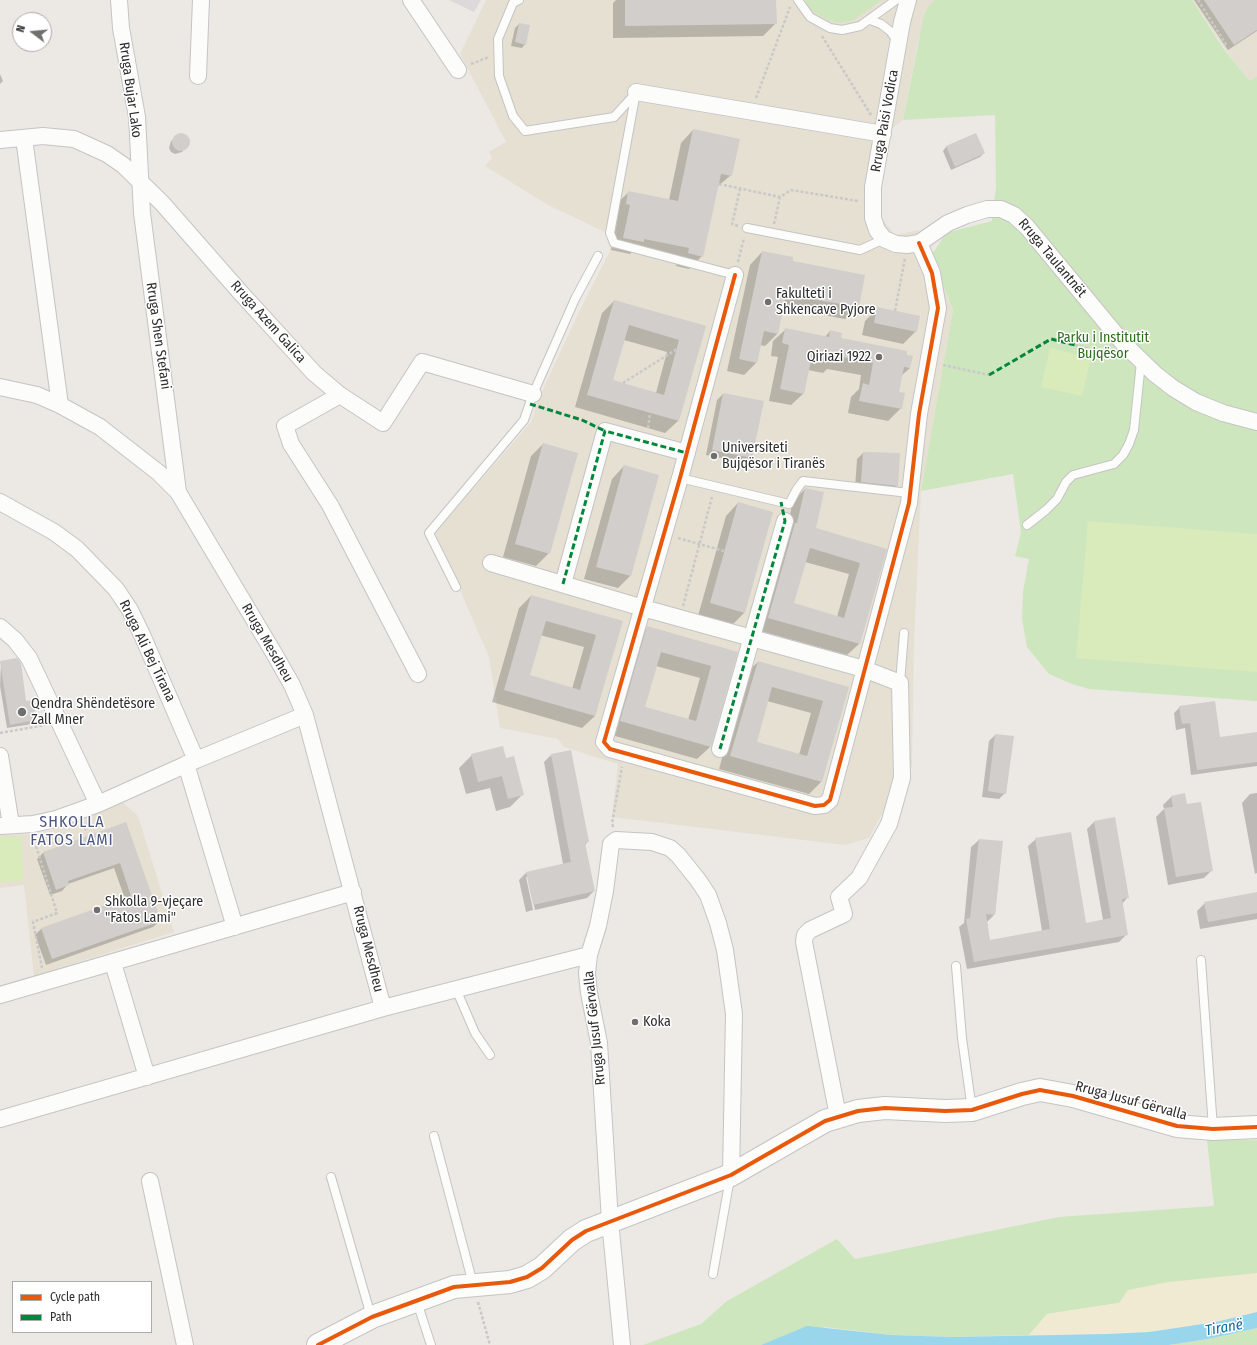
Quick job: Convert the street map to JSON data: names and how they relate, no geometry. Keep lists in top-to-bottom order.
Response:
{
  "streets": {
    "street": [
      "Rruga Bujar Lako",
      "Rruga Paisi Vodica",
      "Rruga Taulantnët",
      "Rruga Azem Galica",
      "Rruga Shen Stefani",
      "Rruga Mesdheu",
      "Rruga Ali Bej Tirana",
      "Rruga Jusuf Gërvalla"
    ]
  },
  "crossings": [
    ["Rruga Bujar Lako", "Rruga Azem Galica"],
    ["Rruga Bujar Lako", "Rruga Shen Stefani"],
    ["Rruga Azem Galica", "Rruga Shen Stefani"],
    ["Rruga Shen Stefani", "Rruga Mesdheu"]
  ],
  "districts": ["SHKOLLA FATOS LAMI"],
  "water": ["Tiranë"],
  "parks": ["Parku i Institutit Bujqësor"],
  "places": [
    "Fakulteti i Shkencave Pyjore",
    "Qiriazi 1922",
    "Universiteti Bujqësor i Tiranës",
    "Qendra Shëndetësore Zall Mner",
    "Shkolla 9-vjeçare \"Fatos Lami\"",
    "Koka"
  ],
  "legend": ["Cycle path", "Path"],
  "north": "left"
}
